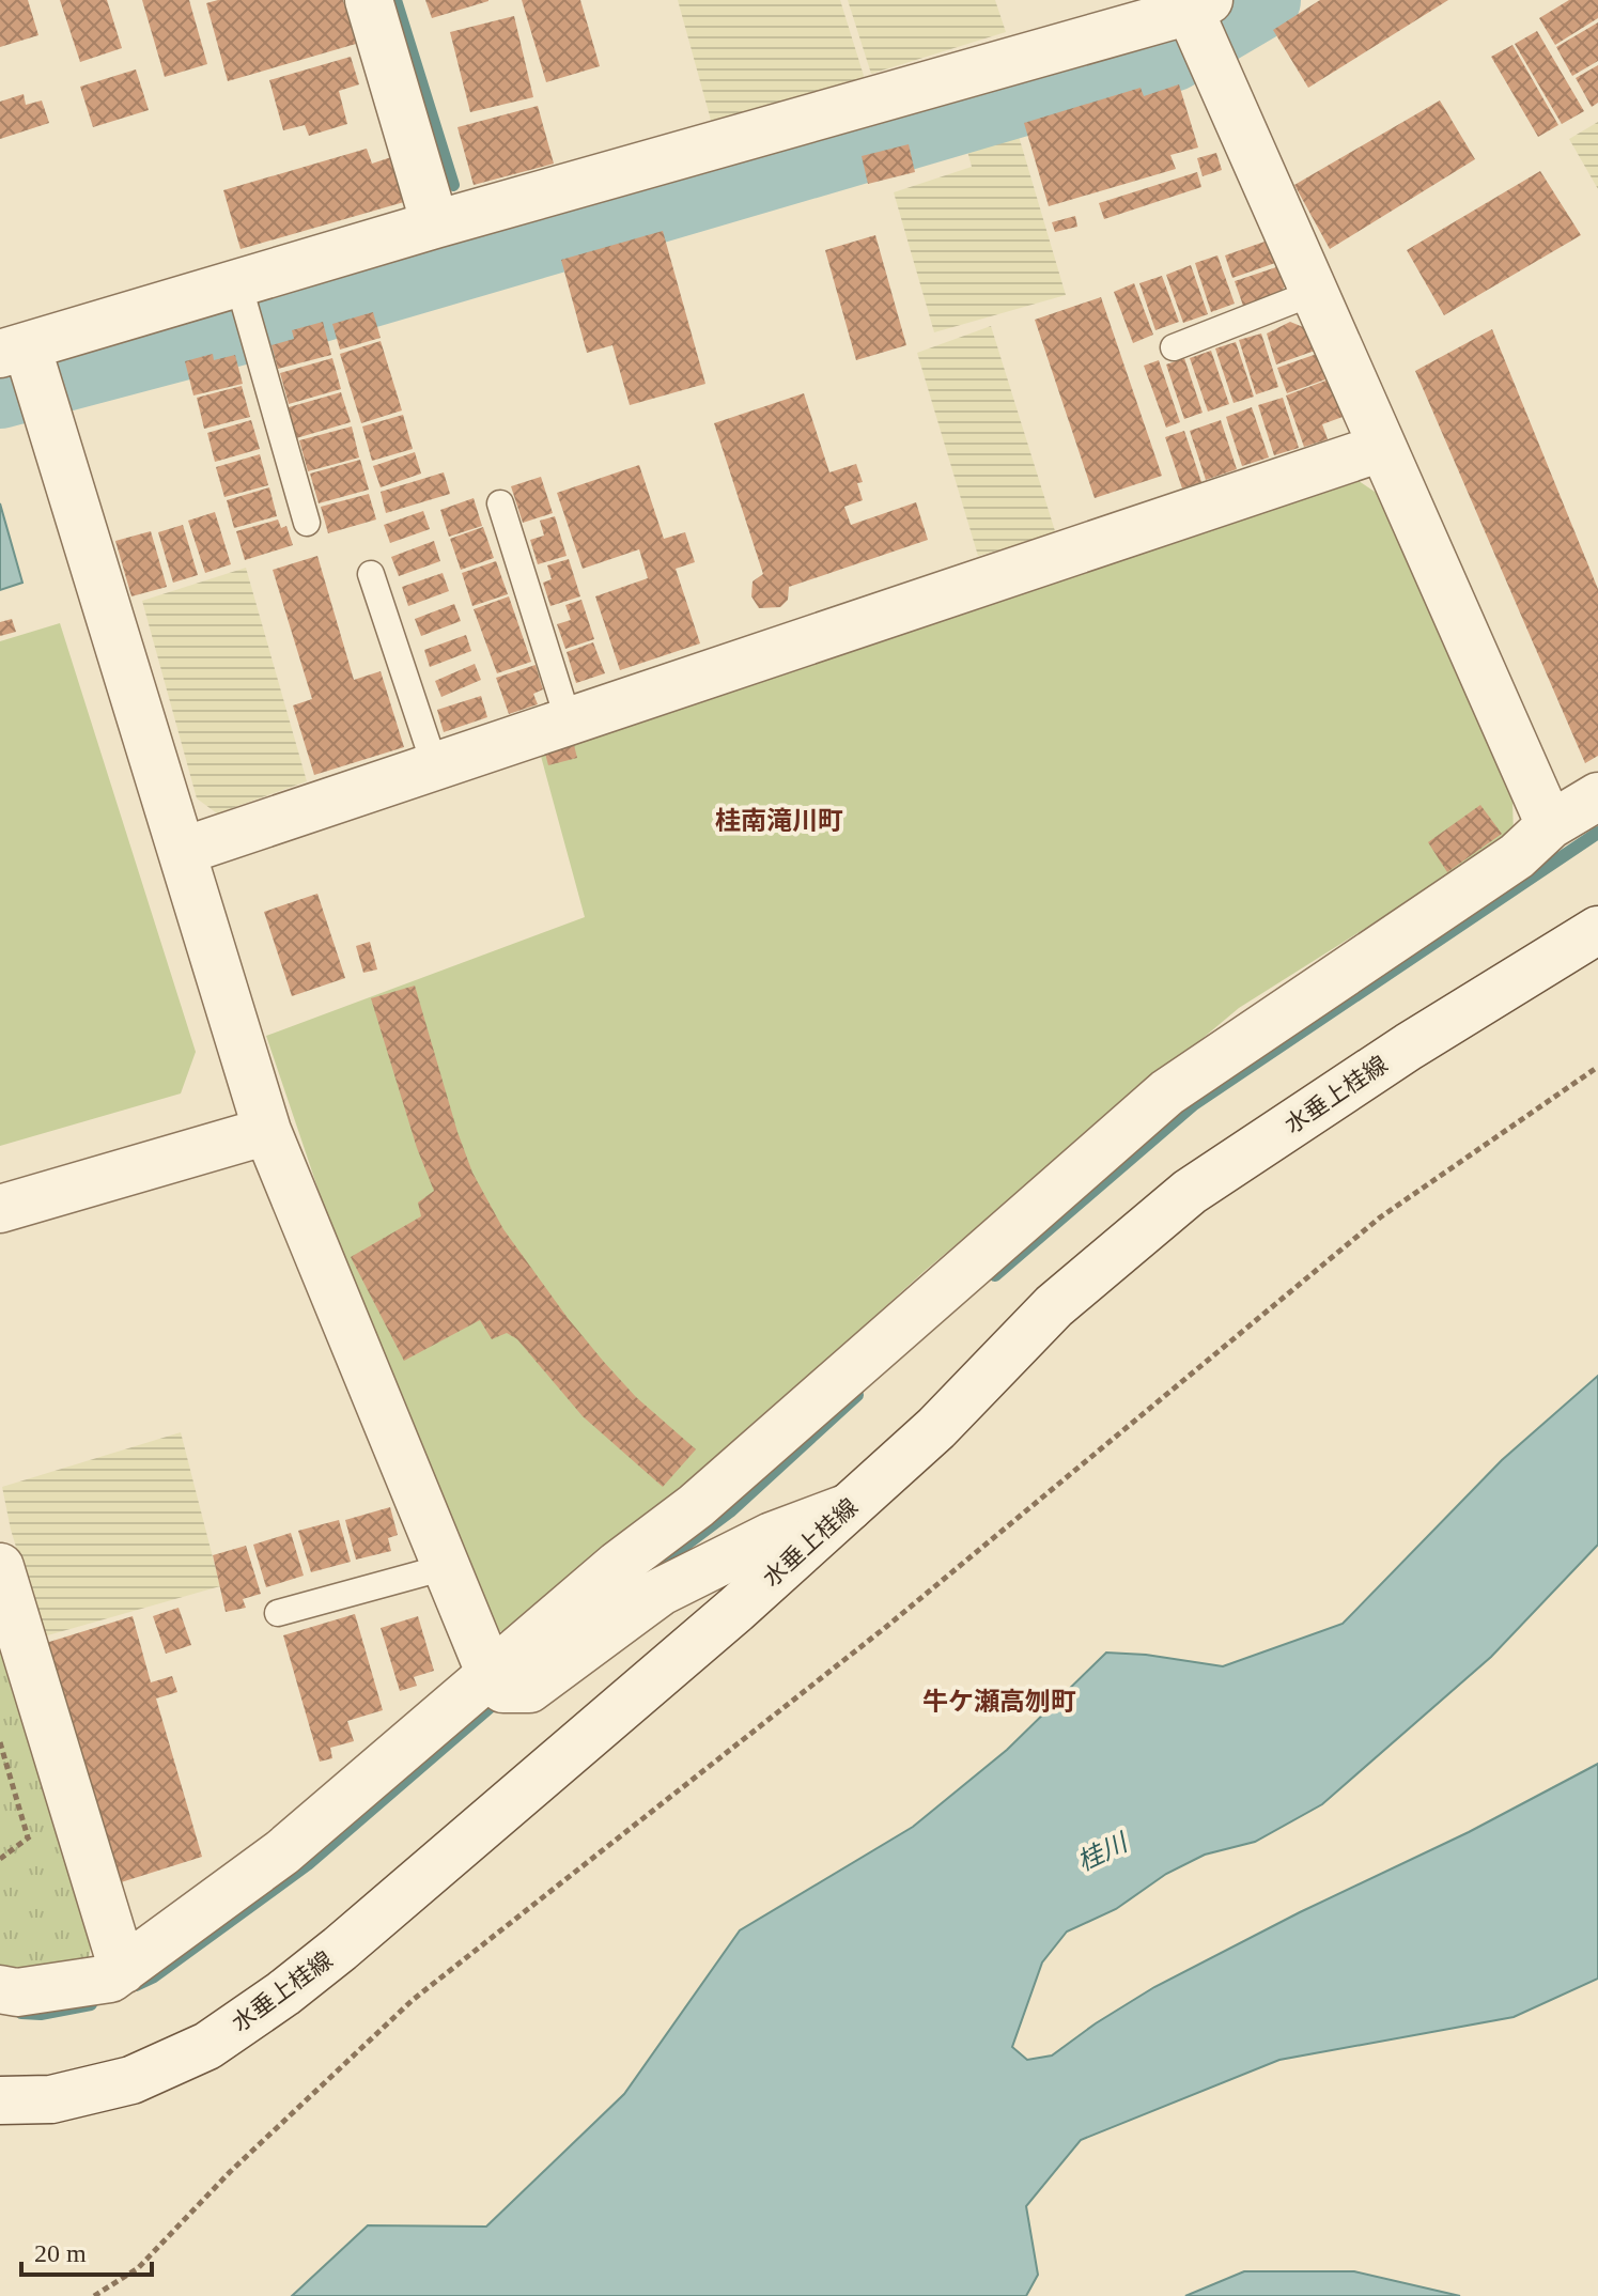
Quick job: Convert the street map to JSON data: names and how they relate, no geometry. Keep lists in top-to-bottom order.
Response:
{
  "streets": {
    "street": ["水垂上桂線"]
  },
  "districts": ["桂南滝川町", "牛ケ瀬高刎町"],
  "water": ["桂川"],
  "scale_bar": "20 m"
}
